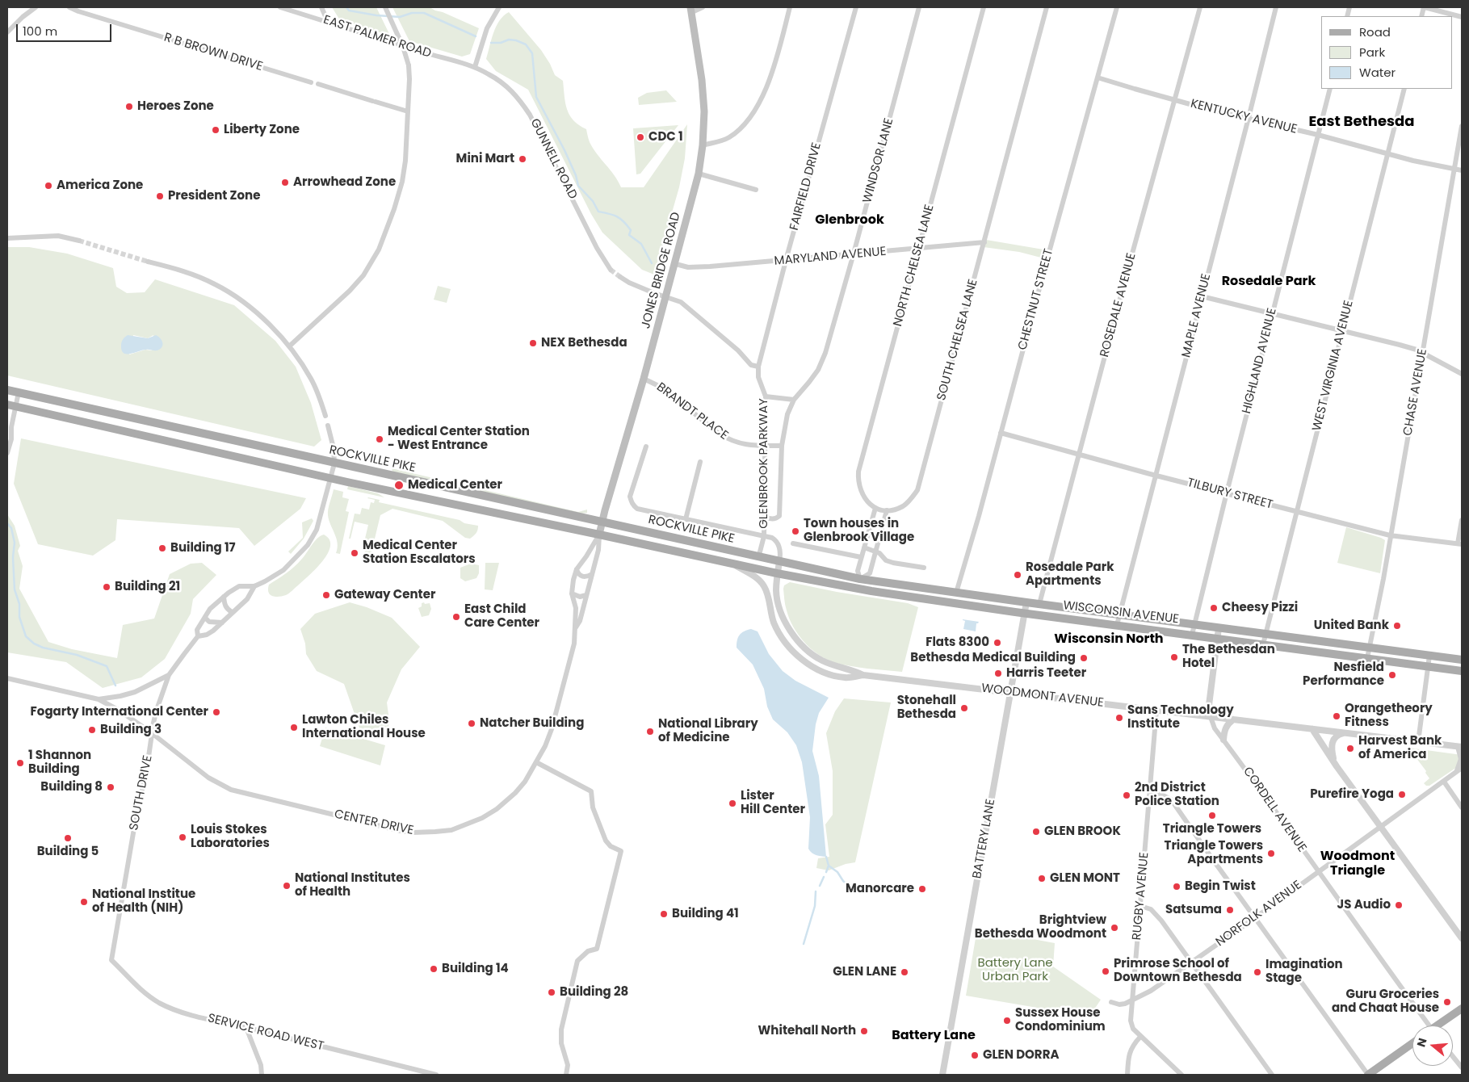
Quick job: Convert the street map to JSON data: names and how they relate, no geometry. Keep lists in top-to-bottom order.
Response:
{
  "streets": {
    "main road": ["JONES BRIDGE ROAD", "ROCKVILLE PIKE", "WISCONSIN AVENUE"],
    "street": [
      "EAST PALMER ROAD",
      "R B BROWN DRIVE",
      "KENTUCKY AVENUE",
      "GUNNELL ROAD",
      "WINDSOR LANE",
      "FAIRFIELD DRIVE",
      "MARYLAND AVENUE",
      "NORTH CHELSEA LANE",
      "CHESTNUT STREET",
      "ROSEDALE AVENUE",
      "MAPLE AVENUE",
      "SOUTH CHELSEA LANE",
      "HIGHLAND AVENUE",
      "WEST VIRGINIA AVENUE",
      "CHASE AVENUE",
      "BRANDT PLACE",
      "GLENBROOK PARKWAY",
      "TILBURY STREET",
      "WOODMONT AVENUE",
      "SOUTH DRIVE",
      "CORDELL AVENUE",
      "CENTER DRIVE",
      "BATTERY LANE",
      "RUGBY AVENUE",
      "NORFOLK AVENUE",
      "SERVICE ROAD WEST"
    ]
  },
  "crossings": [
    ["EAST PALMER ROAD", "GUNNELL ROAD"],
    ["KENTUCKY AVENUE", "CHESTNUT STREET"],
    ["KENTUCKY AVENUE", "ROSEDALE AVENUE"],
    ["KENTUCKY AVENUE", "MAPLE AVENUE"],
    ["KENTUCKY AVENUE", "HIGHLAND AVENUE"],
    ["KENTUCKY AVENUE", "WEST VIRGINIA AVENUE"],
    ["KENTUCKY AVENUE", "CHASE AVENUE"],
    ["WINDSOR LANE", "MARYLAND AVENUE"],
    ["WINDSOR LANE", "GLENBROOK PARKWAY"],
    ["FAIRFIELD DRIVE", "MARYLAND AVENUE"],
    ["FAIRFIELD DRIVE", "GLENBROOK PARKWAY"],
    ["MARYLAND AVENUE", "NORTH CHELSEA LANE"],
    ["MARYLAND AVENUE", "JONES BRIDGE ROAD"],
    ["MARYLAND AVENUE", "SOUTH CHELSEA LANE"],
    ["JONES BRIDGE ROAD", "BRANDT PLACE"],
    ["JONES BRIDGE ROAD", "ROCKVILLE PIKE"],
    ["JONES BRIDGE ROAD", "CENTER DRIVE"],
    ["CHESTNUT STREET", "TILBURY STREET"],
    ["CHESTNUT STREET", "WISCONSIN AVENUE"],
    ["ROSEDALE AVENUE", "TILBURY STREET"],
    ["ROSEDALE AVENUE", "WISCONSIN AVENUE"],
    ["MAPLE AVENUE", "TILBURY STREET"],
    ["MAPLE AVENUE", "WISCONSIN AVENUE"],
    ["HIGHLAND AVENUE", "TILBURY STREET"],
    ["HIGHLAND AVENUE", "WISCONSIN AVENUE"],
    ["WEST VIRGINIA AVENUE", "TILBURY STREET"],
    ["WEST VIRGINIA AVENUE", "WISCONSIN AVENUE"],
    ["CHASE AVENUE", "TILBURY STREET"],
    ["CHASE AVENUE", "WISCONSIN AVENUE"],
    ["BRANDT PLACE", "GLENBROOK PARKWAY"],
    ["ROCKVILLE PIKE", "GLENBROOK PARKWAY"],
    ["ROCKVILLE PIKE", "WISCONSIN AVENUE"],
    ["ROCKVILLE PIKE", "WOODMONT AVENUE"],
    ["ROCKVILLE PIKE", "SOUTH DRIVE"],
    ["ROCKVILLE PIKE", "CENTER DRIVE"],
    ["WISCONSIN AVENUE", "WOODMONT AVENUE"],
    ["WISCONSIN AVENUE", "CORDELL AVENUE"],
    ["WISCONSIN AVENUE", "BATTERY LANE"],
    ["WOODMONT AVENUE", "CORDELL AVENUE"],
    ["WOODMONT AVENUE", "BATTERY LANE"],
    ["WOODMONT AVENUE", "RUGBY AVENUE"],
    ["SOUTH DRIVE", "CENTER DRIVE"],
    ["SOUTH DRIVE", "SERVICE ROAD WEST"],
    ["CORDELL AVENUE", "NORFOLK AVENUE"],
    ["RUGBY AVENUE", "NORFOLK AVENUE"]
  ],
  "districts": [
    "East Bethesda",
    "Glenbrook",
    "Rosedale Park",
    "Wisconsin North",
    "Woodmont Triangle",
    "Battery Lane"
  ],
  "parks": ["Battery Lane Urban Park"],
  "places": [
    "Heroes Zone",
    "Liberty Zone",
    "CDC 1",
    "Mini Mart",
    "Arrowhead Zone",
    "America Zone",
    "President Zone",
    "NEX Bethesda",
    "Medical Center Station - West Entrance",
    "Medical Center",
    "Town houses in Glenbrook Village",
    "Building 17",
    "Medical Center Station Escalators",
    "Rosedale Park Apartments",
    "Building 21",
    "Gateway Center",
    "Cheesy Pizzi",
    "East Child Care Center",
    "United Bank",
    "Flats 8300",
    "The Bethesdan Hotel",
    "Bethesda Medical Building",
    "Harris Teeter",
    "Nesfield Performance",
    "Stonehall Bethesda",
    "Fogarty International Center",
    "Orangetheory Fitness",
    "Sans Technology Institute",
    "Natcher Building",
    "Lawton Chiles International House",
    "Building 3",
    "National Library of Medicine",
    "Harvest Bank of America",
    "1 Shannon Building",
    "Building 8",
    "Purefire Yoga",
    "2nd District Police Station",
    "Lister Hill Center",
    "Triangle Towers",
    "GLEN BROOK",
    "Louis Stokes Laboratories",
    "Building 5",
    "Triangle Towers Apartments",
    "GLEN MONT",
    "National Institutes of Health",
    "Begin Twist",
    "Manorcare",
    "National Institue of Health (NIH)",
    "JS Audio",
    "Satsuma",
    "Building 41",
    "Brightview Bethesda Woodmont",
    "Building 14",
    "Primrose School of Downtown Bethesda",
    "GLEN LANE",
    "Imagination Stage",
    "Building 28",
    "Guru Groceries and Chaat House",
    "Sussex House Condominium",
    "Whitehall North",
    "GLEN DORRA"
  ],
  "legend": ["Road", "Park", "Water"],
  "scale_bar": "100 m",
  "north": "left"
}
